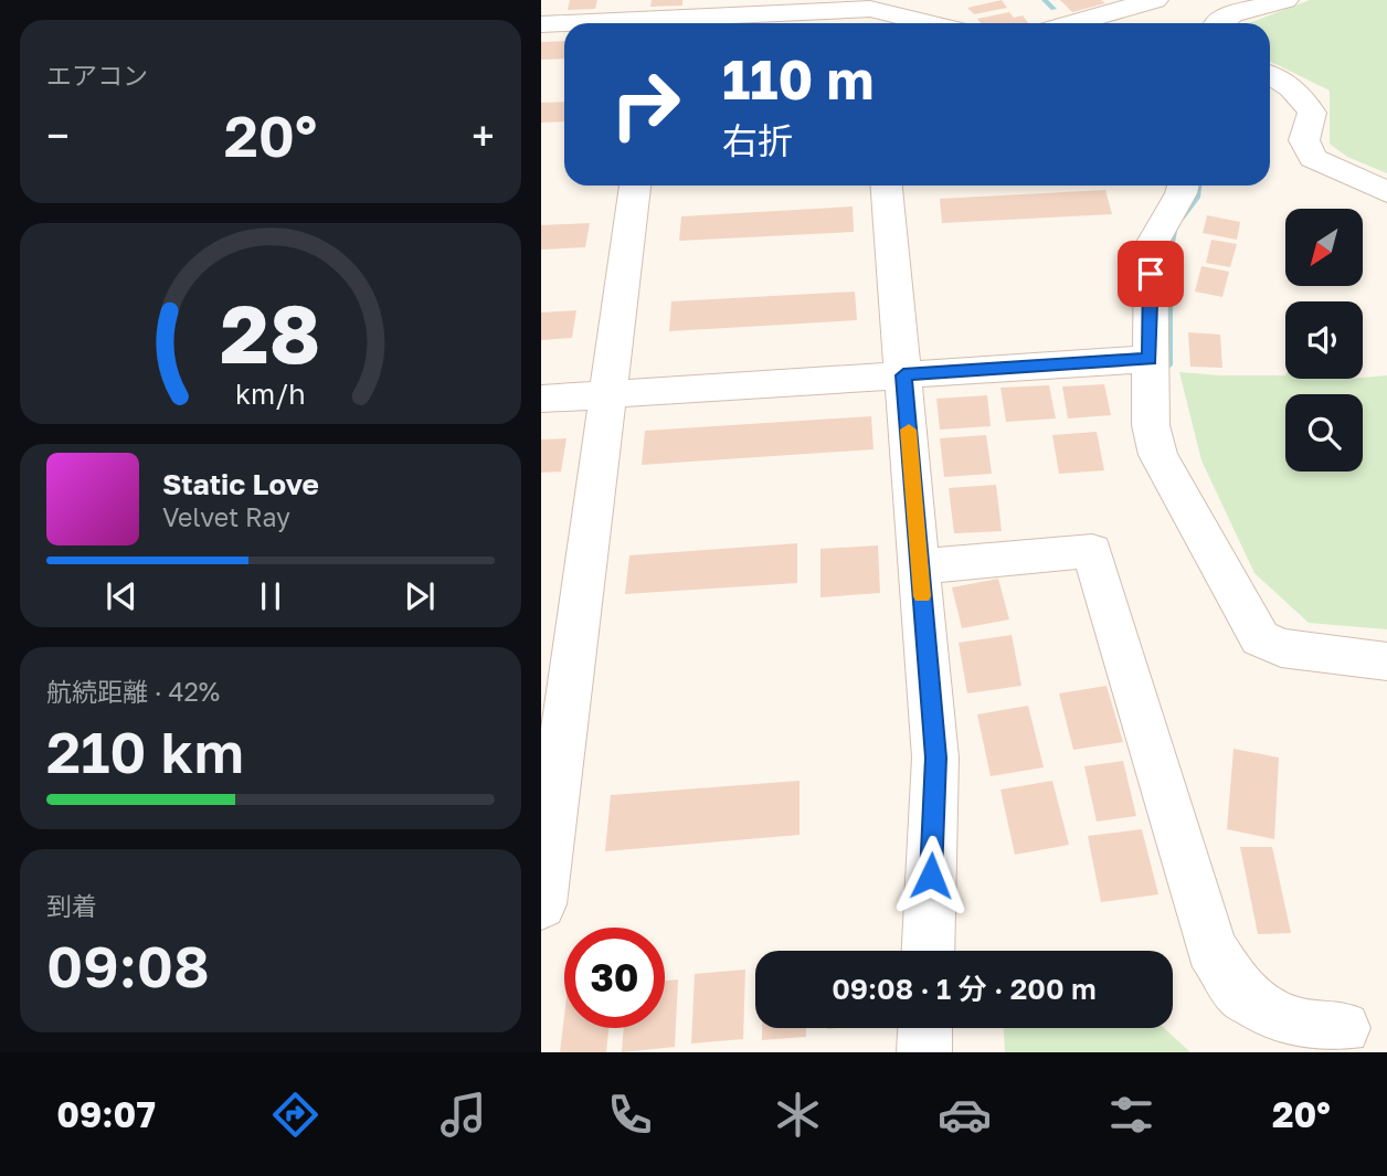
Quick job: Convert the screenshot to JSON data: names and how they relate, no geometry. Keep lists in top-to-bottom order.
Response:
{
  "north": "bottom left",
  "page": {
    "tile": [
      "エアコン",
      ["航続距離 · 42%", "210 km"],
      ["到着", "09:08"]
    ],
    "turn": ["110 m", "右折"],
    "heat": ["−", "20°", "+"],
    "song": ["Static Love", "Velvet Ray"],
    "limit": "30",
    "trip": "09:08 · 1 分 · 200 m",
    "tabs": ["09:07", "20°"],
    "gauge": ["28", "km/h"]
  }
}
